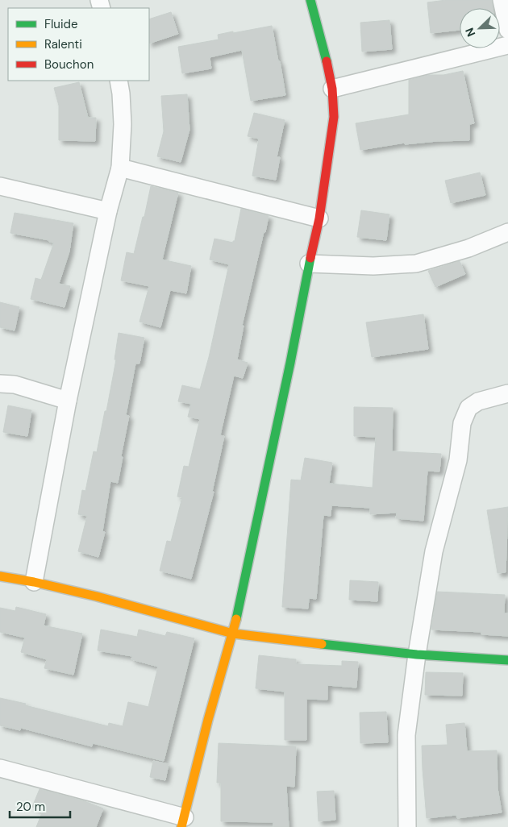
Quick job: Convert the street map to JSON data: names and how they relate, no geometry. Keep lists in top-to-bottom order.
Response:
{
  "legend": ["Fluide", "Ralenti", "Bouchon"],
  "scale_bar": "20 m",
  "north": "bottom left"
}
